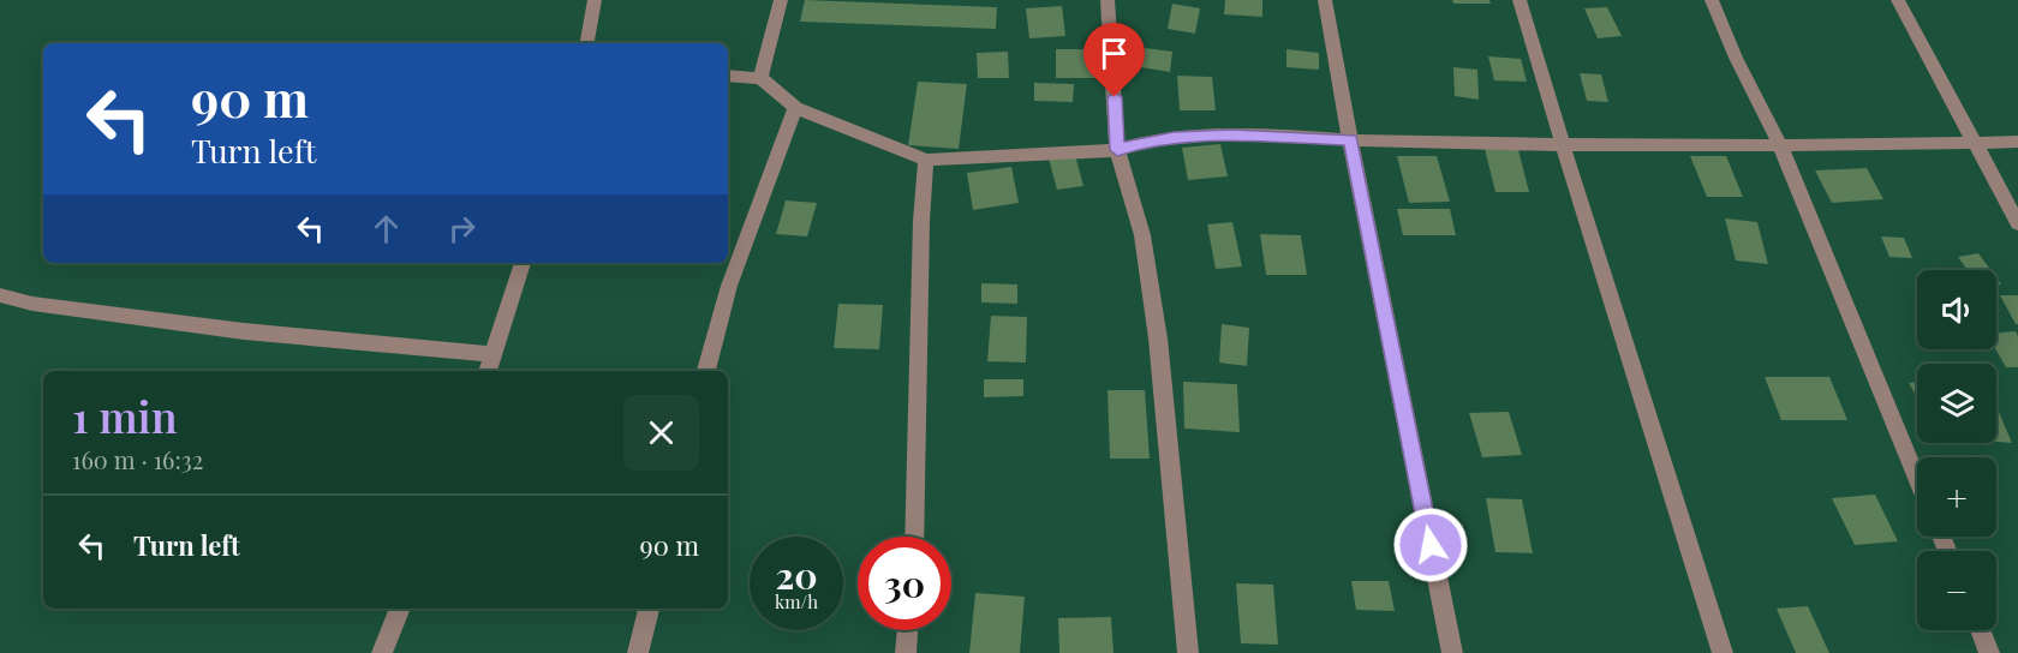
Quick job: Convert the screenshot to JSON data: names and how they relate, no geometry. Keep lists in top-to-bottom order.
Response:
{
  "page": {
    "turn": ["90 m", "Turn left"],
    "map_buttons": ["+", "−"],
    "heading": ["1 min", "160 m · 16:32"],
    "list": [
      {
        "name": "Turn left",
        "value": "90 m"
      }
    ],
    "speed": "20 km/h",
    "limit": "30"
  }
}
